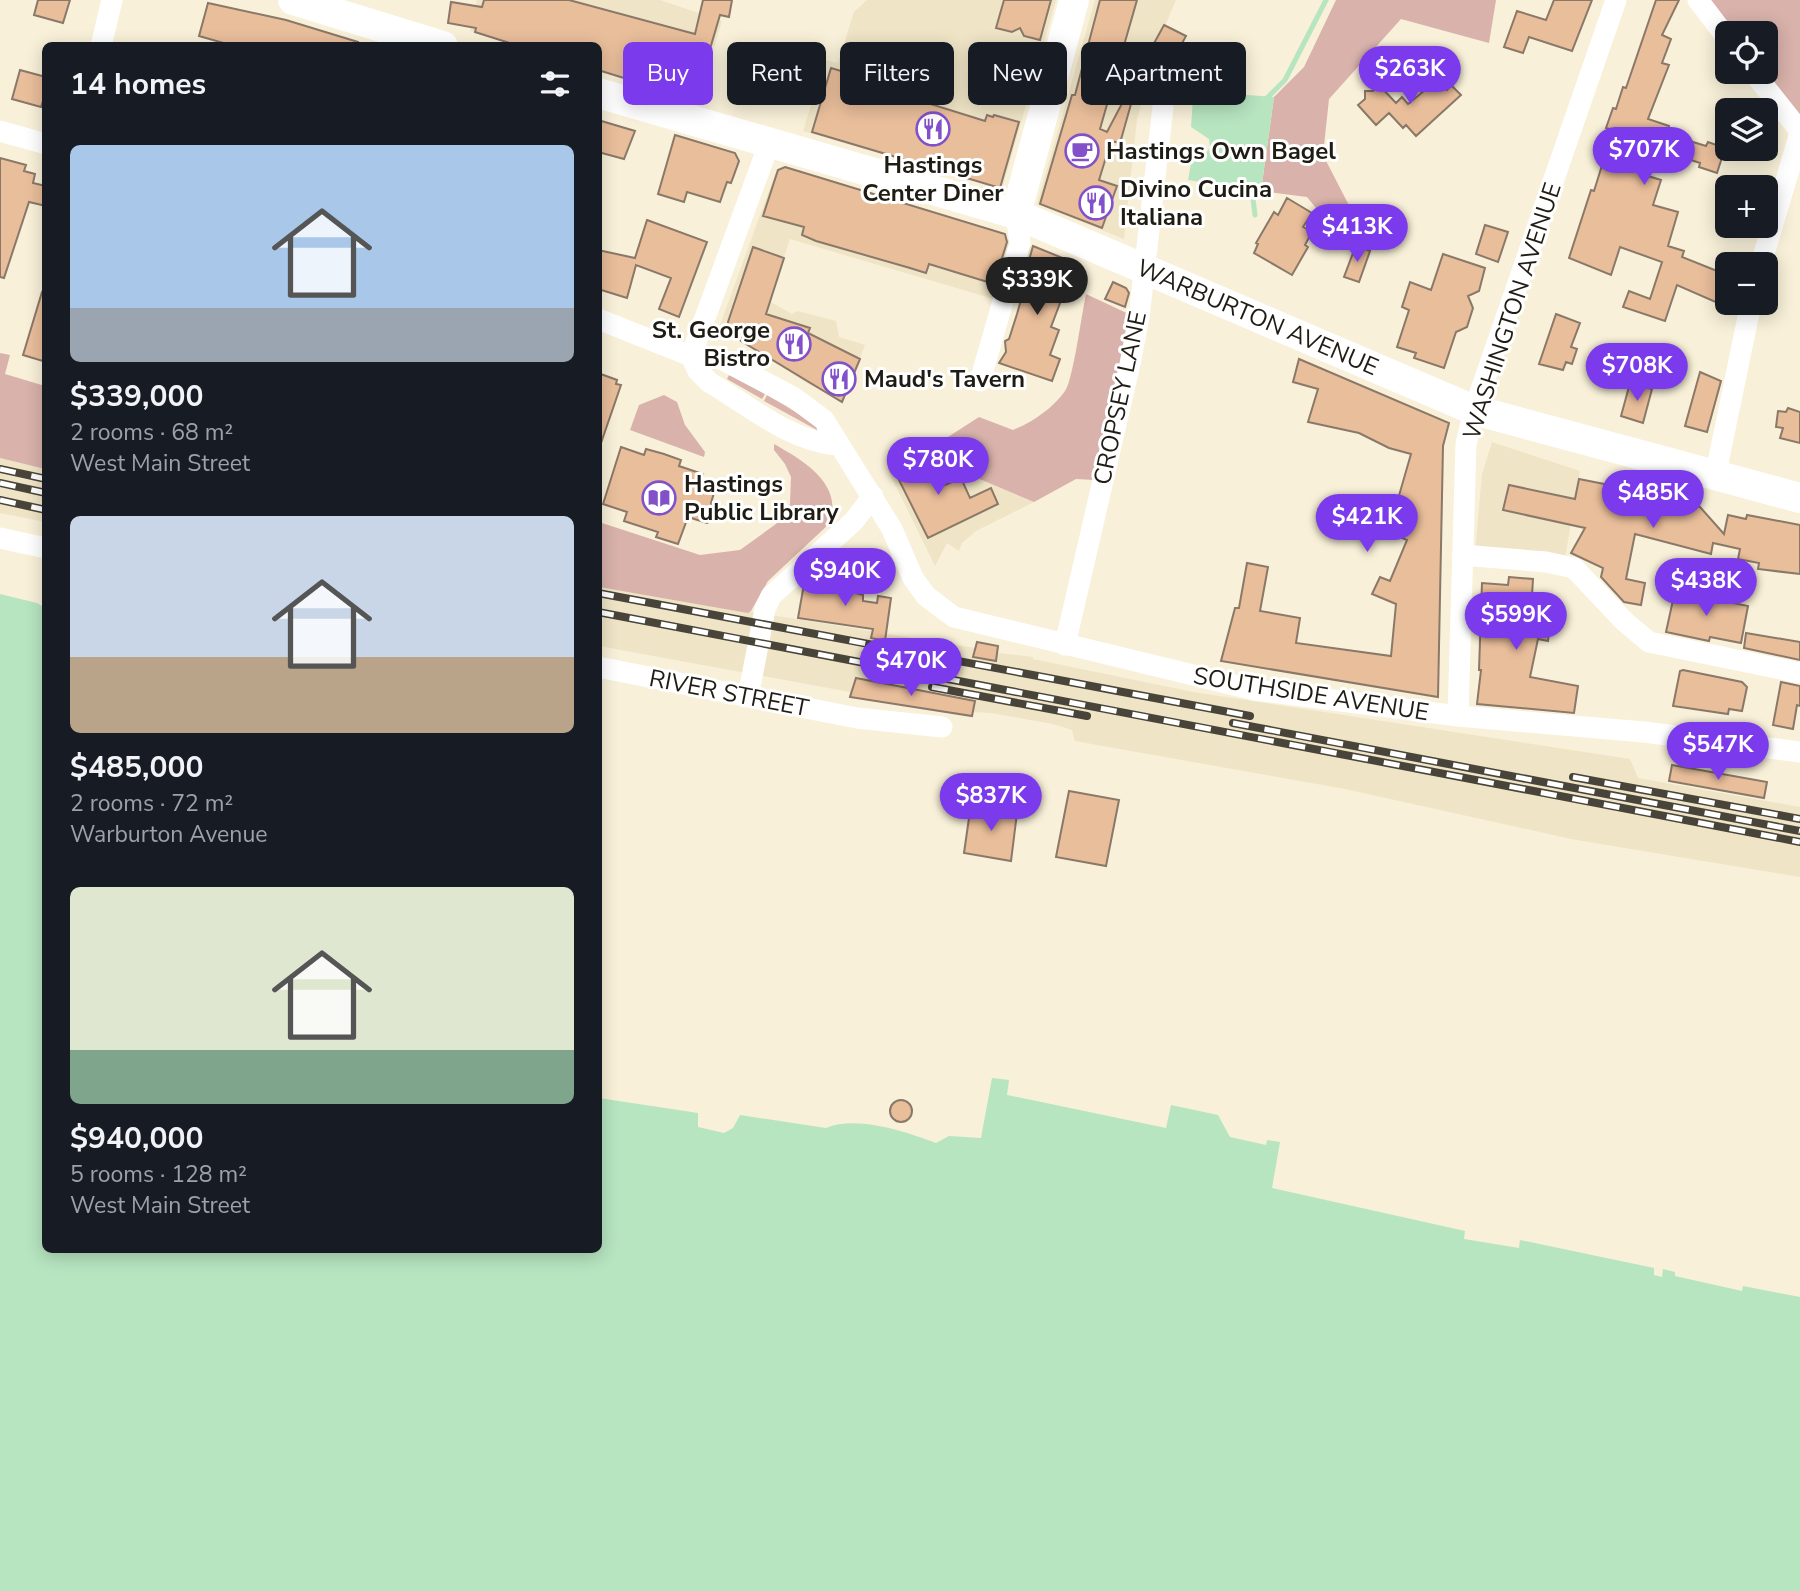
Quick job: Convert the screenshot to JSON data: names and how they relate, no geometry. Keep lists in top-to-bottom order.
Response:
{
  "streets": {
    "street": [
      "WASHINGTON AVENUE",
      "WARBURTON AVENUE",
      "CROPSEY LANE",
      "RIVER STREET",
      "SOUTHSIDE AVENUE"
    ]
  },
  "crossings": [
    ["WASHINGTON AVENUE", "WARBURTON AVENUE"],
    ["WASHINGTON AVENUE", "SOUTHSIDE AVENUE"],
    ["CROPSEY LANE", "SOUTHSIDE AVENUE"]
  ],
  "places": {
    "restaurant": [
      "Hastings Center Diner",
      "Divino Cucina Italiana",
      "St. George Bistro",
      "Maud's Tavern"
    ],
    "cafe": ["Hastings Own Bagel"],
    "library": ["Hastings Public Library"]
  },
  "page": {
    "map_buttons": ["+", "−"],
    "chip": [
      "Buy",
      "Rent",
      "Filters",
      "New",
      "Apartment"
    ],
    "heading": "14 homes",
    "price": [
      "$263K",
      "$707K",
      "$413K",
      "$339K",
      "$708K",
      "$780K",
      "$485K",
      "$421K",
      "$940K",
      "$438K",
      "$599K",
      "$470K",
      "$547K",
      "$837K"
    ],
    "list": [
      {
        "name": "$339,000",
        "note": "2 rooms · 68 m² · West Main Street"
      },
      {
        "name": "$485,000",
        "note": "2 rooms · 72 m² · Warburton Avenue"
      },
      {
        "name": "$940,000",
        "note": "5 rooms · 128 m² · West Main Street"
      }
    ]
  }
}
